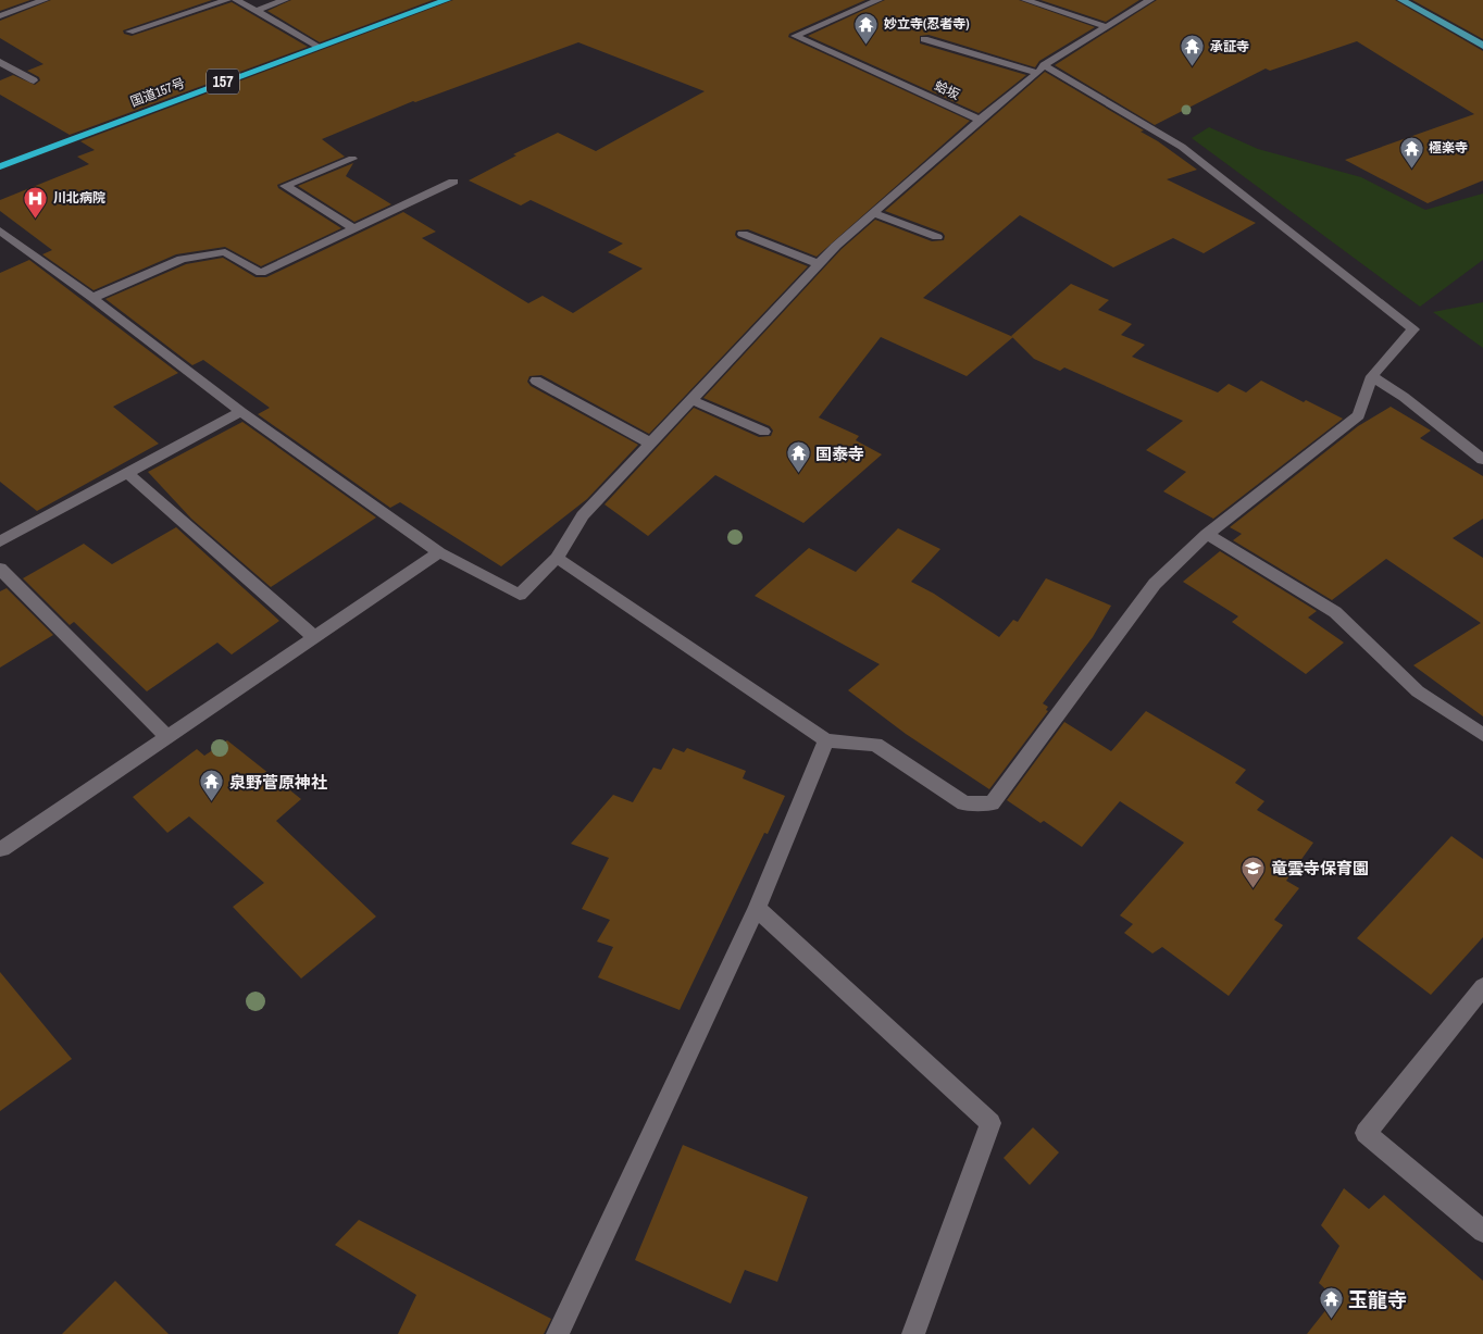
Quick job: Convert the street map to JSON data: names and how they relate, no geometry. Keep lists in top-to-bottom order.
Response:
{
  "streets": {
    "highway": ["157", "国道157号"],
    "street": ["蛤坂"]
  },
  "places": {
    "temple": [
      "妙立寺(忍者寺)",
      "承証寺",
      "極楽寺",
      "国泰寺",
      "泉野菅原神社",
      "玉龍寺"
    ],
    "hospital": ["川北病院"],
    "school or university": ["竜雲寺保育園"]
  }
}
